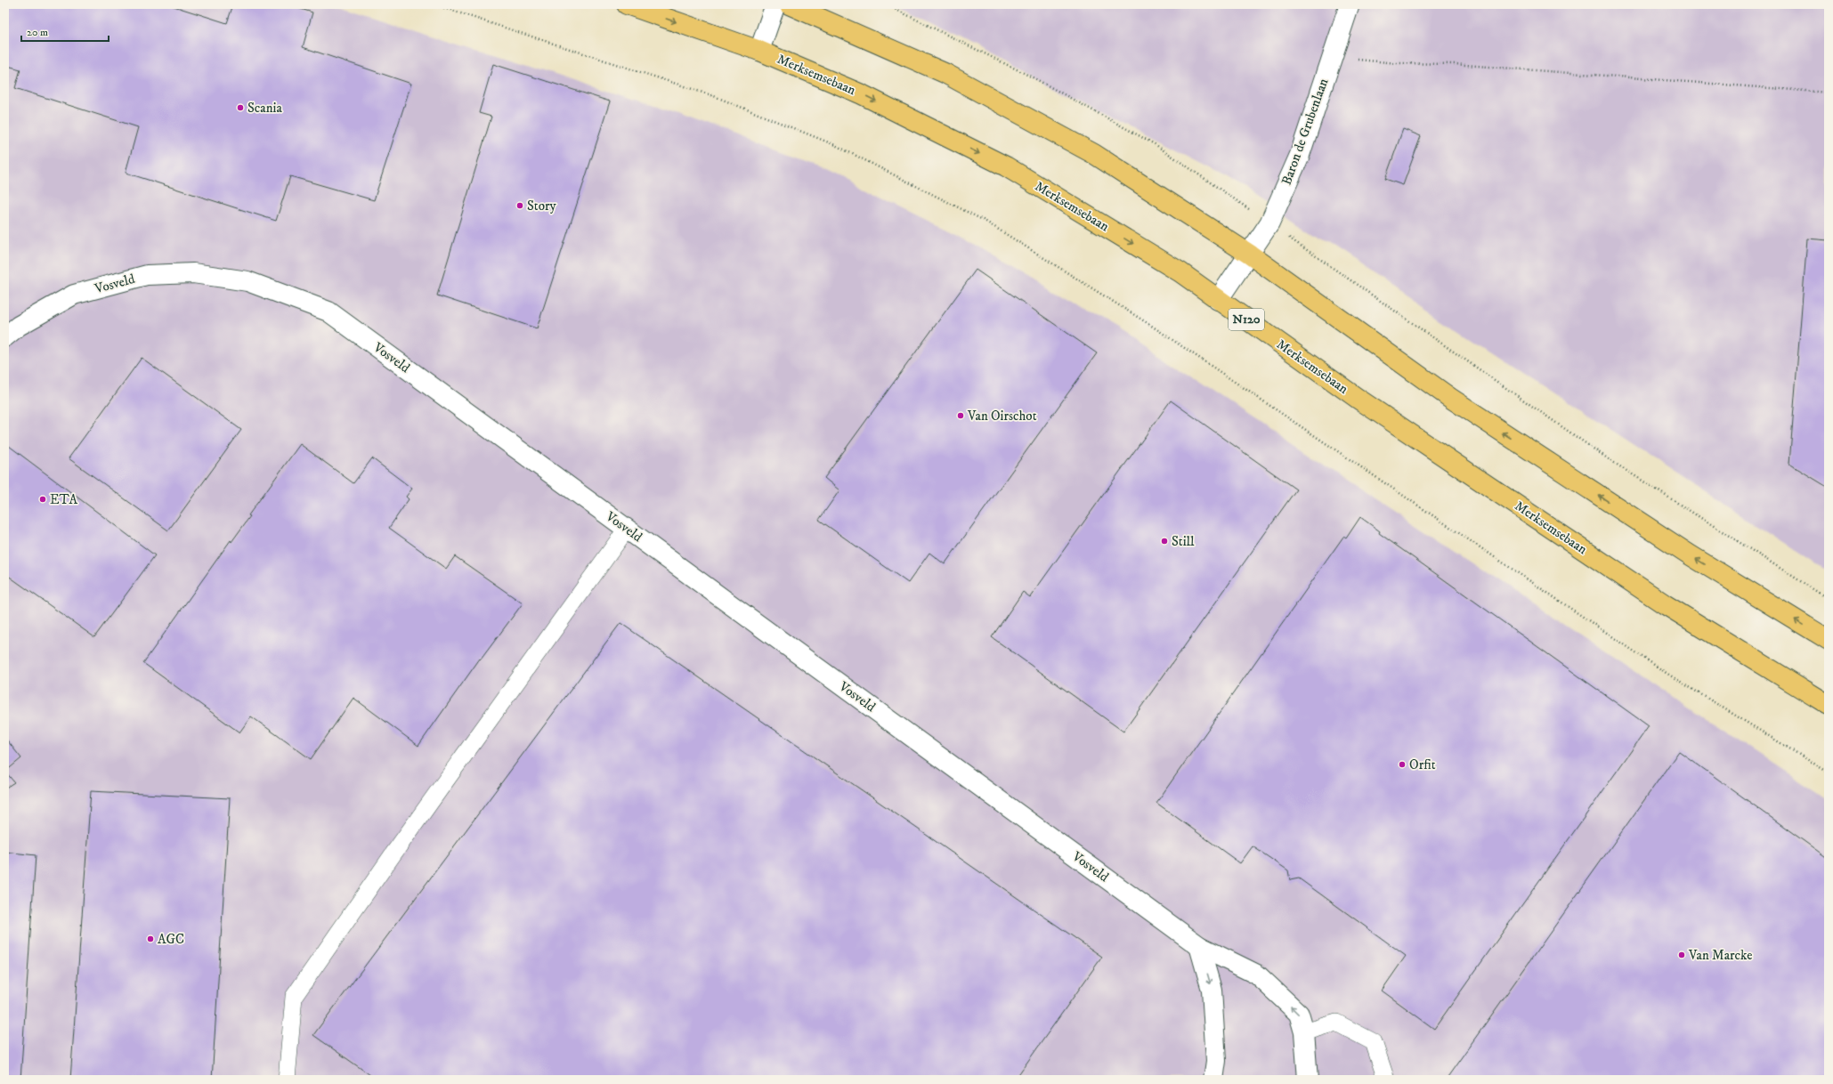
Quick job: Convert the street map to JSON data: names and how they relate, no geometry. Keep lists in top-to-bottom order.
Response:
{
  "streets": {
    "main road": ["Merksemsebaan", "N120"],
    "street": ["Baron de Grubenlaan", "Vosveld"]
  },
  "crossings": [
    ["Merksemsebaan", "Baron de Grubenlaan"]
  ],
  "places": [
    "Scania",
    "Story",
    "Van Oirschot",
    "ETA",
    "Still",
    "Orfit",
    "AGC",
    "Van Marcke"
  ],
  "scale_bar": "20 m"
}
